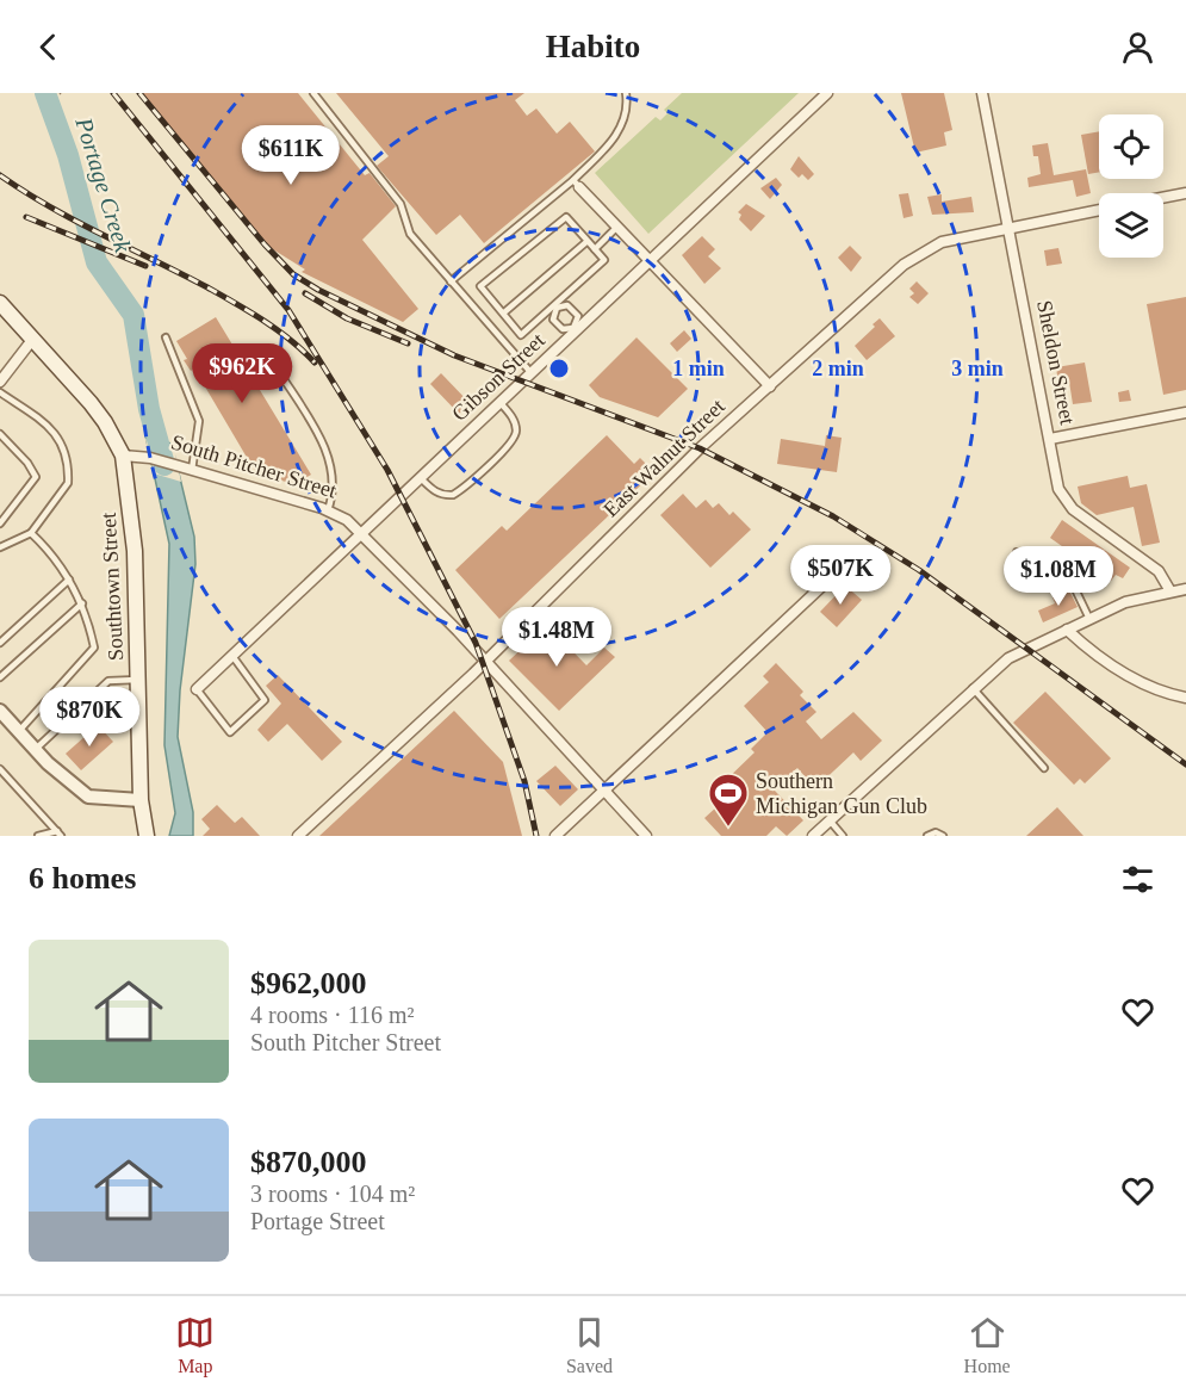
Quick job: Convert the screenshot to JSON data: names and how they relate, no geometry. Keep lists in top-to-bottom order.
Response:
{
  "streets": {
    "main road": ["Southtown Street"],
    "street": [
      "Sheldon Street",
      "Gibson Street",
      "East Walnut Street",
      "South Pitcher Street"
    ]
  },
  "crossings": [
    ["Sheldon Street", "East Walnut Street"],
    ["Gibson Street", "South Pitcher Street"],
    ["East Walnut Street", "South Pitcher Street"],
    ["South Pitcher Street", "Southtown Street"]
  ],
  "water": ["Portage Creek"],
  "places": {
    "sports": ["Southern Michigan Gun Club"]
  },
  "page": {
    "header": "Habito",
    "price": [
      "$611K",
      "$962K",
      "$507K",
      "$1.08M",
      "$1.48M",
      "$870K"
    ],
    "heading": "6 homes",
    "list": [
      {
        "name": "$962,000",
        "note": "4 rooms · 116 m² · South Pitcher Street"
      },
      {
        "name": "$870,000",
        "note": "3 rooms · 104 m² · Portage Street"
      }
    ],
    "tabs": ["Map", "Saved", "Home"]
  },
  "rings": ["1 min", "2 min", "3 min"]
}
